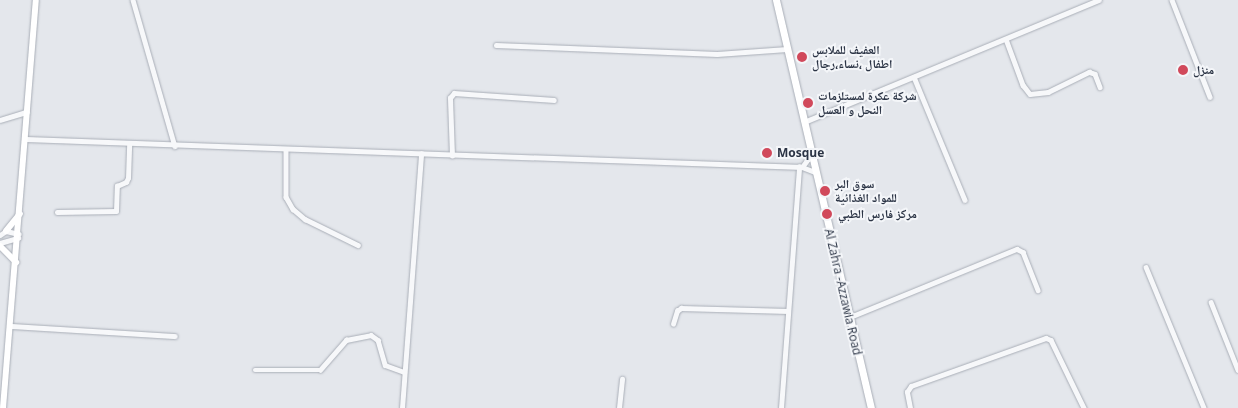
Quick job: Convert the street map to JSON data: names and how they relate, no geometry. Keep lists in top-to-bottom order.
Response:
{
  "streets": {
    "main road": ["Al Zahra -Azzawia Road"]
  },
  "places": [
    "العفيف للملابس اطفال ،نساء،رجال",
    "منزل",
    "شركة عكرة لمستلزمات النحل و العسل",
    "Mosque",
    "سوق البر للمواد الغذائية",
    "مركز فارس الطبي"
  ]
}
